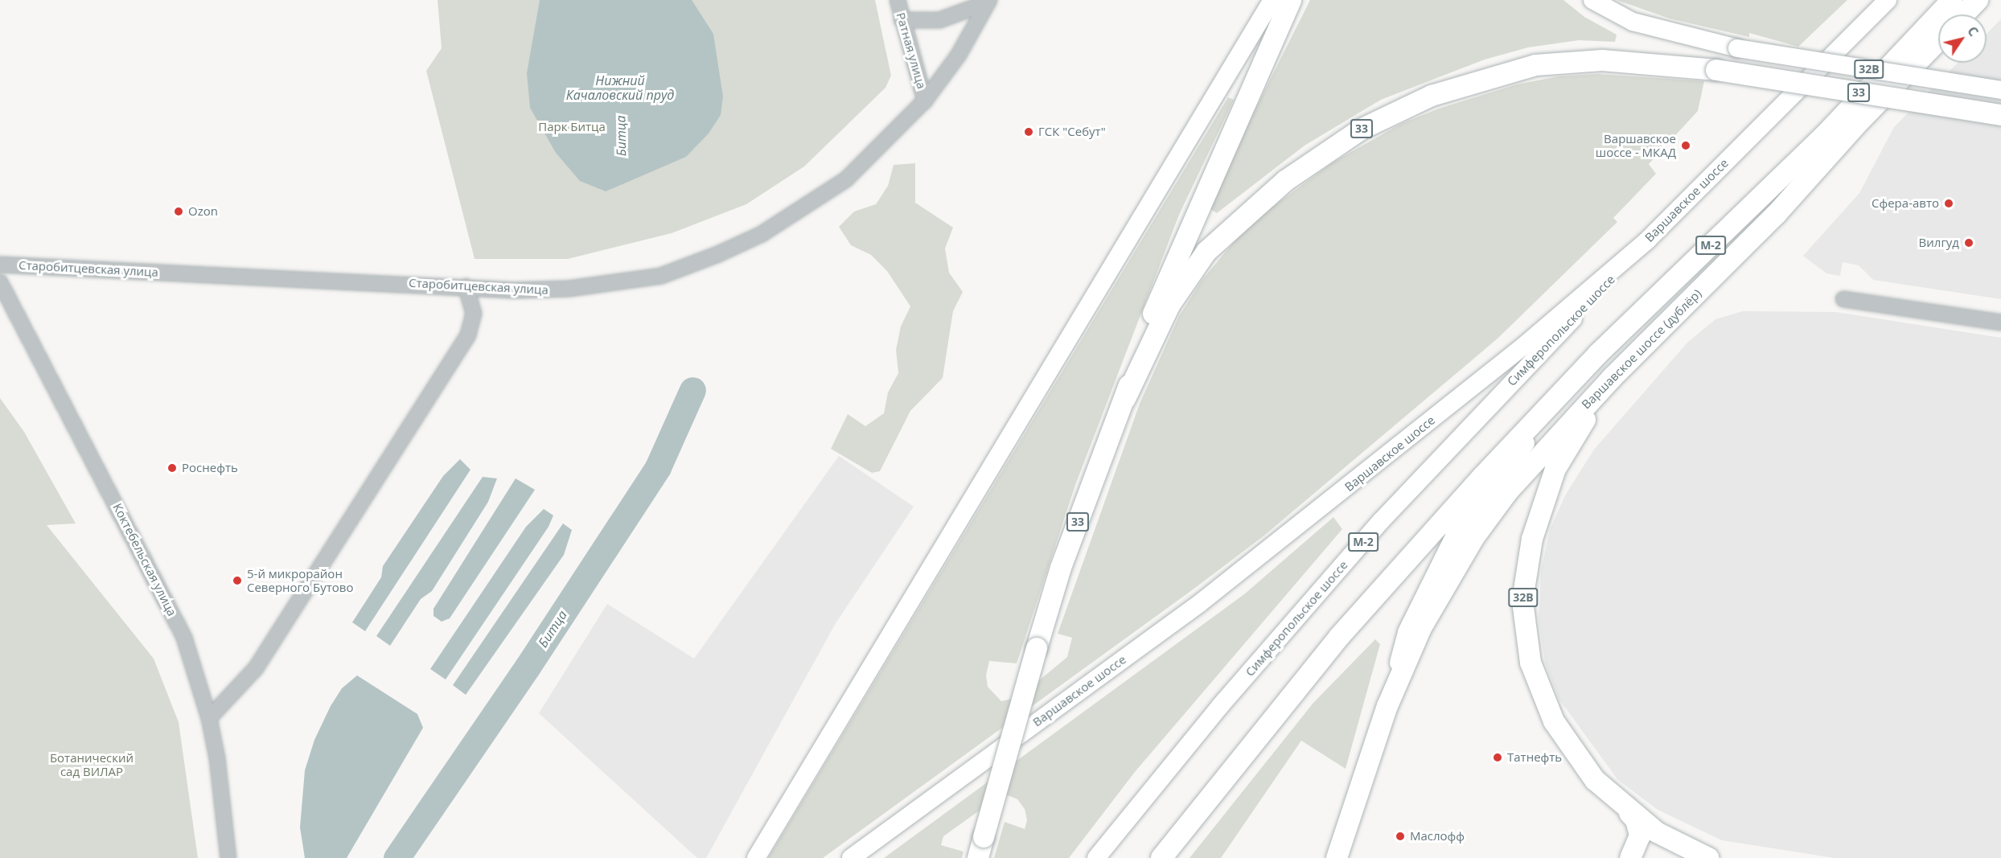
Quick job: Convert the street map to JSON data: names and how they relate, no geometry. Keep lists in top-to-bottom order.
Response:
{
  "streets": {
    "highway": [
      "32B",
      "33",
      "М-2",
      "Варшавское шоссе (дублёр)"
    ],
    "main road": ["Варшавское шоссе", "Симферопольское шоссе"],
    "street": ["Ратная улица", "Старобитцевская улица", "Коктебельская улица"]
  },
  "crossings": [
    ["Ратная улица", "Старобитцевская улица"],
    ["32B", "Варшавское шоссе (дублёр)"],
    ["Варшавское шоссе", "Симферопольское шоссе"]
  ],
  "water": ["Нижний Качаловский пруд", "Битца"],
  "parks": ["Парк Битца", "Ботанический сад ВИЛАР"],
  "places": [
    "ГСК \"Себут\"",
    "Варшавское шоссе - МКАД",
    "Сфера-авто",
    "Ozon",
    "Вилгуд",
    "Роснефть",
    "5-й микрорайон Северного Бутово",
    "Татнефть",
    "Маслофф"
  ],
  "north": "top right"
}
